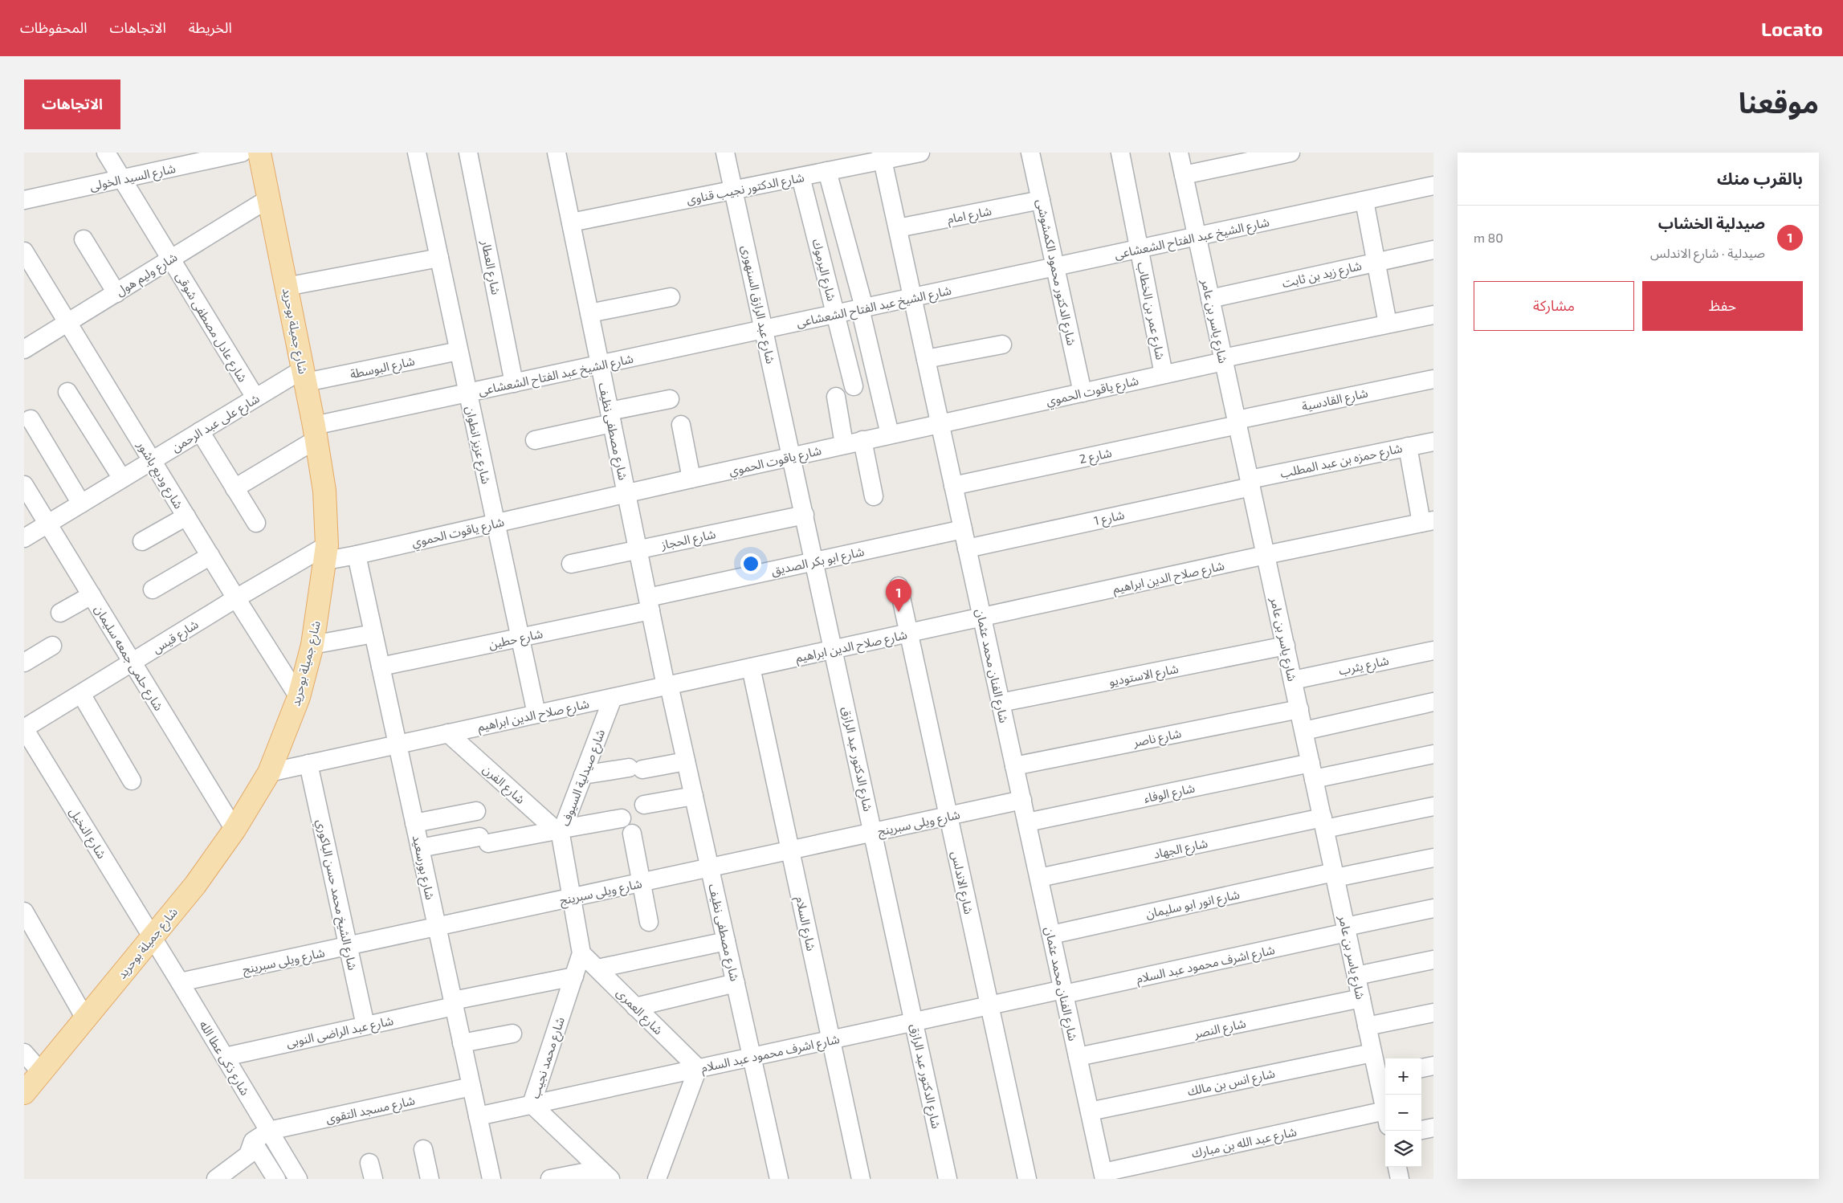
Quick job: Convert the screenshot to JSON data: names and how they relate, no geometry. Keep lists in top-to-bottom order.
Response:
{
  "streets": {
    "main road": ["شارع جميلة بوحريد"],
    "street": [
      "شارع السيد الخولى",
      "شارع الدكتور نجيب قناوى",
      "شارع امام",
      "شارع الشيخ عبد الفتاح الشعشاعى",
      "شارع العطار",
      "شارع اليرموك",
      "شارع الدكتور محمود الكمشوشى",
      "شارع وليم هول",
      "شارع زيد بن ثابت",
      "شارع عبد الرازق السنهورى",
      "شارع عمر بن الخطاب",
      "شارع ياسر بن عامر",
      "شارع عادل مصطفى شوقى",
      "شارع البوسطة",
      "شارع ياقوت الحموي",
      "شارع القادسية",
      "شارع على عبد الرحمن",
      "شارع مصطفى نظيف",
      "شارع عزيز انطوان",
      "شارع 2",
      "شارع حمزه بن عبد المطلب",
      "شارع وديع باشور",
      "شارع 1",
      "شارع الحجاز",
      "شارع ابو بكر الصديق",
      "شارع صلاح الدين ابراهيم",
      "شارع قيس",
      "شارع حطين",
      "شارع حلمى جمعه سليمان",
      "شارع يثرب",
      "شارع الفنان محمد عثمان",
      "شارع الاستوديو",
      "شارع ناصر",
      "شارع الدكتور عبد الرازق",
      "شارع صيدلية السيوف",
      "شارع الفرن",
      "شارع الوفاء",
      "شارع ويلى سبرينج",
      "شارع النخيل",
      "شارع الجهاد",
      "شارع بورسعيد",
      "شارع الاندلس",
      "شارع الشيخ محمد حسن الباكوري",
      "شارع انور ابو سليمان",
      "شارع السلام",
      "شارع اشرف محمود عبد السلام",
      "شارع العمرى",
      "شارع النصر",
      "شارع عبد الراضى النوبى",
      "شارع ذكى عطا الله",
      "شارع محمد نجيب",
      "شارع انس بن مالك",
      "شارع مسجد التقوى",
      "شارع عبد الله بن مبارك"
    ]
  },
  "crossings": [
    ["شارع السيد الخولى", "شارع عادل مصطفى شوقى"],
    ["شارع الدكتور نجيب قناوى", "شارع اليرموك"],
    ["شارع الدكتور نجيب قناوى", "شارع عبد الرازق السنهورى"],
    ["شارع الدكتور نجيب قناوى", "شارع مصطفى نظيف"],
    ["شارع الدكتور نجيب قناوى", "شارع الفنان محمد عثمان"],
    ["شارع امام", "شارع الدكتور محمود الكمشوشى"],
    ["شارع امام", "شارع الفنان محمد عثمان"],
    ["شارع الشيخ عبد الفتاح الشعشاعى", "شارع العطار"],
    ["شارع الشيخ عبد الفتاح الشعشاعى", "شارع اليرموك"],
    ["شارع الشيخ عبد الفتاح الشعشاعى", "شارع الدكتور محمود الكمشوشى"],
    ["شارع الشيخ عبد الفتاح الشعشاعى", "شارع عبد الرازق السنهورى"],
    ["شارع الشيخ عبد الفتاح الشعشاعى", "شارع عمر بن الخطاب"],
    ["شارع الشيخ عبد الفتاح الشعشاعى", "شارع ياسر بن عامر"],
    ["شارع الشيخ عبد الفتاح الشعشاعى", "شارع جميلة بوحريد"],
    ["شارع الشيخ عبد الفتاح الشعشاعى", "شارع مصطفى نظيف"],
    ["شارع الشيخ عبد الفتاح الشعشاعى", "شارع عزيز انطوان"],
    ["شارع الشيخ عبد الفتاح الشعشاعى", "شارع الفنان محمد عثمان"],
    ["شارع الدكتور محمود الكمشوشى", "شارع ياقوت الحموي"],
    ["شارع وليم هول", "شارع عادل مصطفى شوقى"],
    ["شارع وليم هول", "شارع جميلة بوحريد"],
    ["شارع وليم هول", "شارع وديع باشور"],
    ["شارع زيد بن ثابت", "شارع ياسر بن عامر"],
    ["شارع عبد الرازق السنهورى", "شارع ياقوت الحموي"],
    ["شارع عبد الرازق السنهورى", "شارع الدكتور عبد الرازق"],
    ["شارع عمر بن الخطاب", "شارع ياقوت الحموي"],
    ["شارع ياسر بن عامر", "شارع ياقوت الحموي"],
    ["شارع ياسر بن عامر", "شارع القادسية"],
    ["شارع ياسر بن عامر", "شارع 2"],
    ["شارع ياسر بن عامر", "شارع حمزه بن عبد المطلب"],
    ["شارع ياسر بن عامر", "شارع 1"],
    ["شارع ياسر بن عامر", "شارع صلاح الدين ابراهيم"],
    ["شارع ياسر بن عامر", "شارع يثرب"],
    ["شارع ياسر بن عامر", "شارع الاستوديو"],
    ["شارع ياسر بن عامر", "شارع ناصر"],
    ["شارع ياسر بن عامر", "شارع الوفاء"],
    ["شارع ياسر بن عامر", "شارع الجهاد"],
    ["شارع ياسر بن عامر", "شارع انور ابو سليمان"],
    ["شارع ياسر بن عامر", "شارع اشرف محمود عبد السلام"],
    ["شارع ياسر بن عامر", "شارع النصر"],
    ["شارع ياسر بن عامر", "شارع انس بن مالك"],
    ["شارع عادل مصطفى شوقى", "شارع على عبد الرحمن"],
    ["شارع جميلة بوحريد", "شارع البوسطة"],
    ["شارع جميلة بوحريد", "شارع ياقوت الحموي"],
    ["شارع جميلة بوحريد", "شارع على عبد الرحمن"],
    ["شارع جميلة بوحريد", "شارع وديع باشور"],
    ["شارع جميلة بوحريد", "شارع صلاح الدين ابراهيم"],
    ["شارع جميلة بوحريد", "شارع قيس"],
    ["شارع جميلة بوحريد", "شارع حلمى جمعه سليمان"],
    ["شارع جميلة بوحريد", "شارع النخيل"],
    ["شارع جميلة بوحريد", "شارع ذكى عطا الله"],
    ["شارع البوسطة", "شارع على عبد الرحمن"],
    ["شارع البوسطة", "شارع عزيز انطوان"],
    ["شارع ياقوت الحموي", "شارع مصطفى نظيف"],
    ["شارع ياقوت الحموي", "شارع عزيز انطوان"],
    ["شارع ياقوت الحموي", "شارع قيس"],
    ["شارع ياقوت الحموي", "شارع الفنان محمد عثمان"],
    ["شارع ياقوت الحموي", "شارع الدكتور عبد الرازق"],
    ["شارع ياقوت الحموي", "شارع بورسعيد"],
    ["شارع القادسية", "شارع 2"],
    ["شارع على عبد الرحمن", "شارع وديع باشور"],
    ["شارع على عبد الرحمن", "شارع حلمى جمعه سليمان"],
    ["شارع مصطفى نظيف", "شارع الحجاز"],
    ["شارع مصطفى نظيف", "شارع ابو بكر الصديق"],
    ["شارع مصطفى نظيف", "شارع صلاح الدين ابراهيم"],
    ["شارع مصطفى نظيف", "شارع حطين"],
    ["شارع مصطفى نظيف", "شارع ويلى سبرينج"],
    ["شارع مصطفى نظيف", "شارع اشرف محمود عبد السلام"],
    ["شارع عزيز انطوان", "شارع صلاح الدين ابراهيم"],
    ["شارع عزيز انطوان", "شارع حطين"],
    ["شارع 2", "شارع الفنان محمد عثمان"],
    ["شارع حمزه بن عبد المطلب", "شارع 1"],
    ["شارع وديع باشور", "شارع قيس"],
    ["شارع 1", "شارع الفنان محمد عثمان"],
    ["شارع الحجاز", "شارع الدكتور عبد الرازق"],
    ["شارع ابو بكر الصديق", "شارع حطين"],
    ["شارع ابو بكر الصديق", "شارع الفنان محمد عثمان"],
    ["شارع ابو بكر الصديق", "شارع الدكتور عبد الرازق"],
    ["شارع صلاح الدين ابراهيم", "شارع الفنان محمد عثمان"],
    ["شارع صلاح الدين ابراهيم", "شارع الدكتور عبد الرازق"],
    ["شارع صلاح الدين ابراهيم", "شارع صيدلية السيوف"],
    ["شارع صلاح الدين ابراهيم", "شارع الفرن"],
    ["شارع صلاح الدين ابراهيم", "شارع بورسعيد"],
    ["شارع صلاح الدين ابراهيم", "شارع الاندلس"],
    ["شارع صلاح الدين ابراهيم", "شارع الشيخ محمد حسن الباكوري"],
    ["شارع صلاح الدين ابراهيم", "شارع السلام"],
    ["شارع قيس", "شارع حلمى جمعه سليمان"],
    ["شارع قيس", "شارع النخيل"],
    ["شارع حطين", "شارع بورسعيد"],
    ["شارع الفنان محمد عثمان", "شارع الاستوديو"],
    ["شارع الفنان محمد عثمان", "شارع ناصر"],
    ["شارع الفنان محمد عثمان", "شارع الوفاء"],
    ["شارع الفنان محمد عثمان", "شارع ويلى سبرينج"],
    ["شارع الفنان محمد عثمان", "شارع الجهاد"],
    ["شارع الفنان محمد عثمان", "شارع انور ابو سليمان"],
    ["شارع الفنان محمد عثمان", "شارع اشرف محمود عبد السلام"],
    ["شارع الفنان محمد عثمان", "شارع النصر"],
    ["شارع الفنان محمد عثمان", "شارع انس بن مالك"],
    ["شارع الفنان محمد عثمان", "شارع عبد الله بن مبارك"],
    ["شارع الدكتور عبد الرازق", "شارع ويلى سبرينج"],
    ["شارع الدكتور عبد الرازق", "شارع اشرف محمود عبد السلام"],
    ["شارع صيدلية السيوف", "شارع الفرن"],
    ["شارع صيدلية السيوف", "شارع ويلى سبرينج"],
    ["شارع صيدلية السيوف", "شارع العمرى"],
    ["شارع صيدلية السيوف", "شارع محمد نجيب"],
    ["شارع ويلى سبرينج", "شارع بورسعيد"],
    ["شارع ويلى سبرينج", "شارع الاندلس"],
    ["شارع ويلى سبرينج", "شارع الشيخ محمد حسن الباكوري"],
    ["شارع ويلى سبرينج", "شارع السلام"],
    ["شارع ويلى سبرينج", "شارع ذكى عطا الله"],
    ["شارع النخيل", "شارع ذكى عطا الله"],
    ["شارع بورسعيد", "شارع اشرف محمود عبد السلام"],
    ["شارع بورسعيد", "شارع عبد الراضى النوبى"],
    ["شارع بورسعيد", "شارع مسجد التقوى"],
    ["شارع الاندلس", "شارع اشرف محمود عبد السلام"],
    ["شارع الشيخ محمد حسن الباكوري", "شارع عبد الراضى النوبى"],
    ["شارع السلام", "شارع اشرف محمود عبد السلام"],
    ["شارع اشرف محمود عبد السلام", "شارع العمرى"],
    ["شارع اشرف محمود عبد السلام", "شارع محمد نجيب"],
    ["شارع العمرى", "شارع محمد نجيب"],
    ["شارع عبد الراضى النوبى", "شارع ذكى عطا الله"],
    ["شارع عبد الراضى النوبى", "شارع محمد نجيب"],
    ["شارع ذكى عطا الله", "شارع مسجد التقوى"]
  ],
  "page": {
    "header": "Locato",
    "nav": ["الخريطة", "الاتجاهات", "المحفوظات"],
    "title": "موقعنا",
    "buttons": [
      "الاتجاهات",
      ["حفظ", "مشاركة"]
    ],
    "heading": "بالقرب منك",
    "list": [
      {
        "mark": "1",
        "name": "صيدلية الخشاب",
        "note": "صيدلية · شارع الاندلس",
        "value": "80 m"
      }
    ],
    "pins": "1",
    "map_buttons": ["+", "−"]
  }
}
